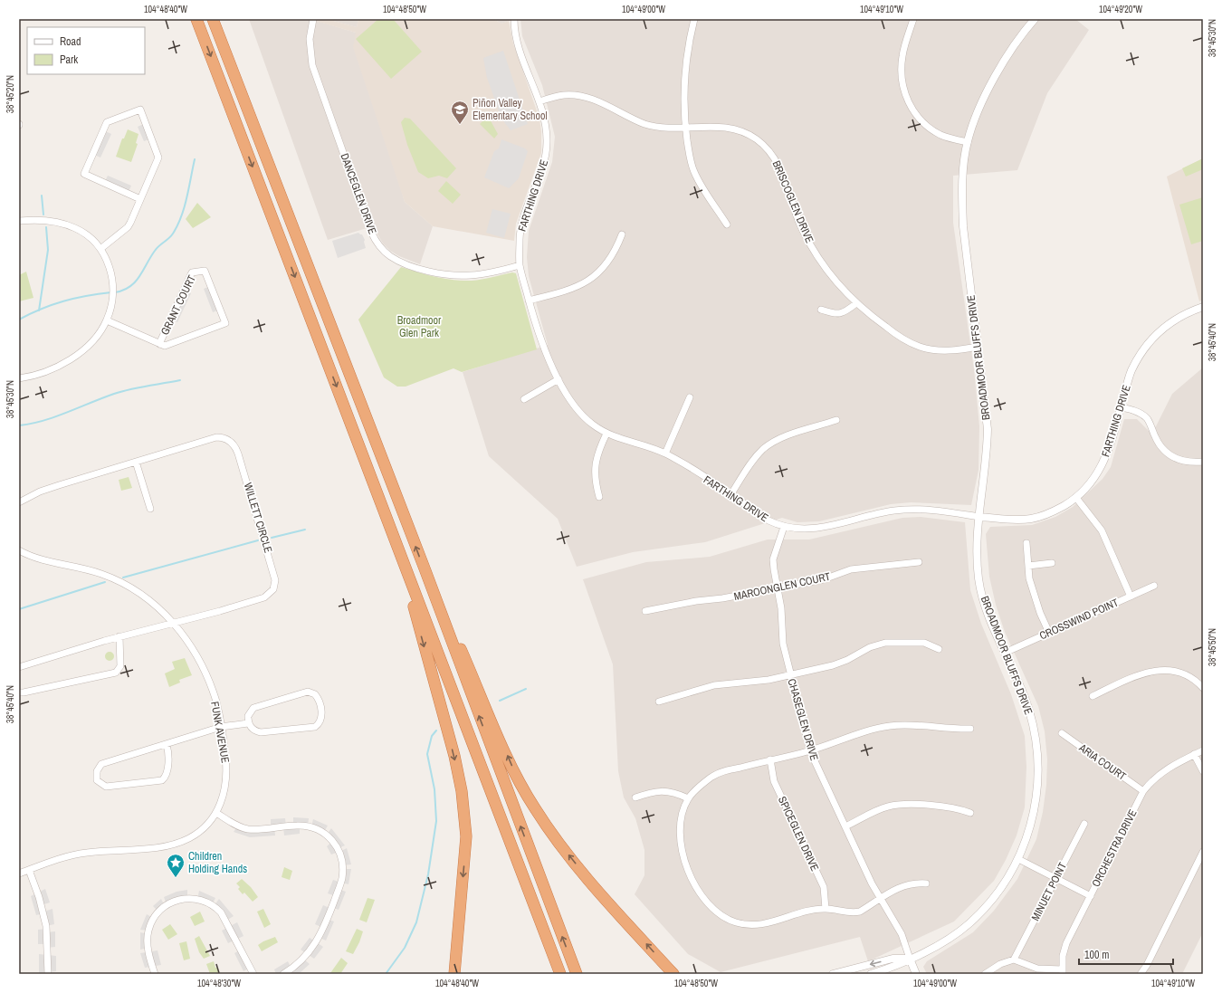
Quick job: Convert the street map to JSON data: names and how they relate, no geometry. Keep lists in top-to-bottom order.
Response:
{
  "streets": {
    "street": [
      "DANCEGLEN DRIVE",
      "FARTHING DRIVE",
      "BRISCOGLEN DRIVE",
      "GRANT COURT",
      "BROADMOOR BLUFFS DRIVE",
      "WILLETT CIRCLE",
      "MAROONGLEN COURT",
      "CROSSWIND POINT",
      "CHASEGLEN DRIVE",
      "FUNK AVENUE",
      "ARIA COURT",
      "SPICEGLEN DRIVE",
      "ORCHESTRA DRIVE",
      "MINUET POINT"
    ]
  },
  "crossings": [
    ["DANCEGLEN DRIVE", "FARTHING DRIVE"],
    ["FARTHING DRIVE", "BRISCOGLEN DRIVE"],
    ["FARTHING DRIVE", "BROADMOOR BLUFFS DRIVE"],
    ["FARTHING DRIVE", "CHASEGLEN DRIVE"],
    ["BRISCOGLEN DRIVE", "BROADMOOR BLUFFS DRIVE"],
    ["BROADMOOR BLUFFS DRIVE", "CROSSWIND POINT"],
    ["BROADMOOR BLUFFS DRIVE", "CHASEGLEN DRIVE"],
    ["WILLETT CIRCLE", "FUNK AVENUE"],
    ["MAROONGLEN COURT", "CHASEGLEN DRIVE"],
    ["ARIA COURT", "ORCHESTRA DRIVE"]
  ],
  "parks": ["Broadmoor Glen Park"],
  "places": {
    "school or university": ["Piñon Valley Elementary School"],
    "place": ["Children Holding Hands"]
  },
  "legend": ["Road", "Park"],
  "scale_bar": "100 m",
  "coordinates": [
    "104°48'40\"W",
    "104°48'50\"W",
    "104°49'00\"W",
    "104°49'10\"W",
    "104°49'20\"W",
    "38°45'30\"N",
    "38°45'20\"N",
    "38°45'40\"N",
    "38°45'50\"N",
    "104°48'30\"W"
  ]
}
